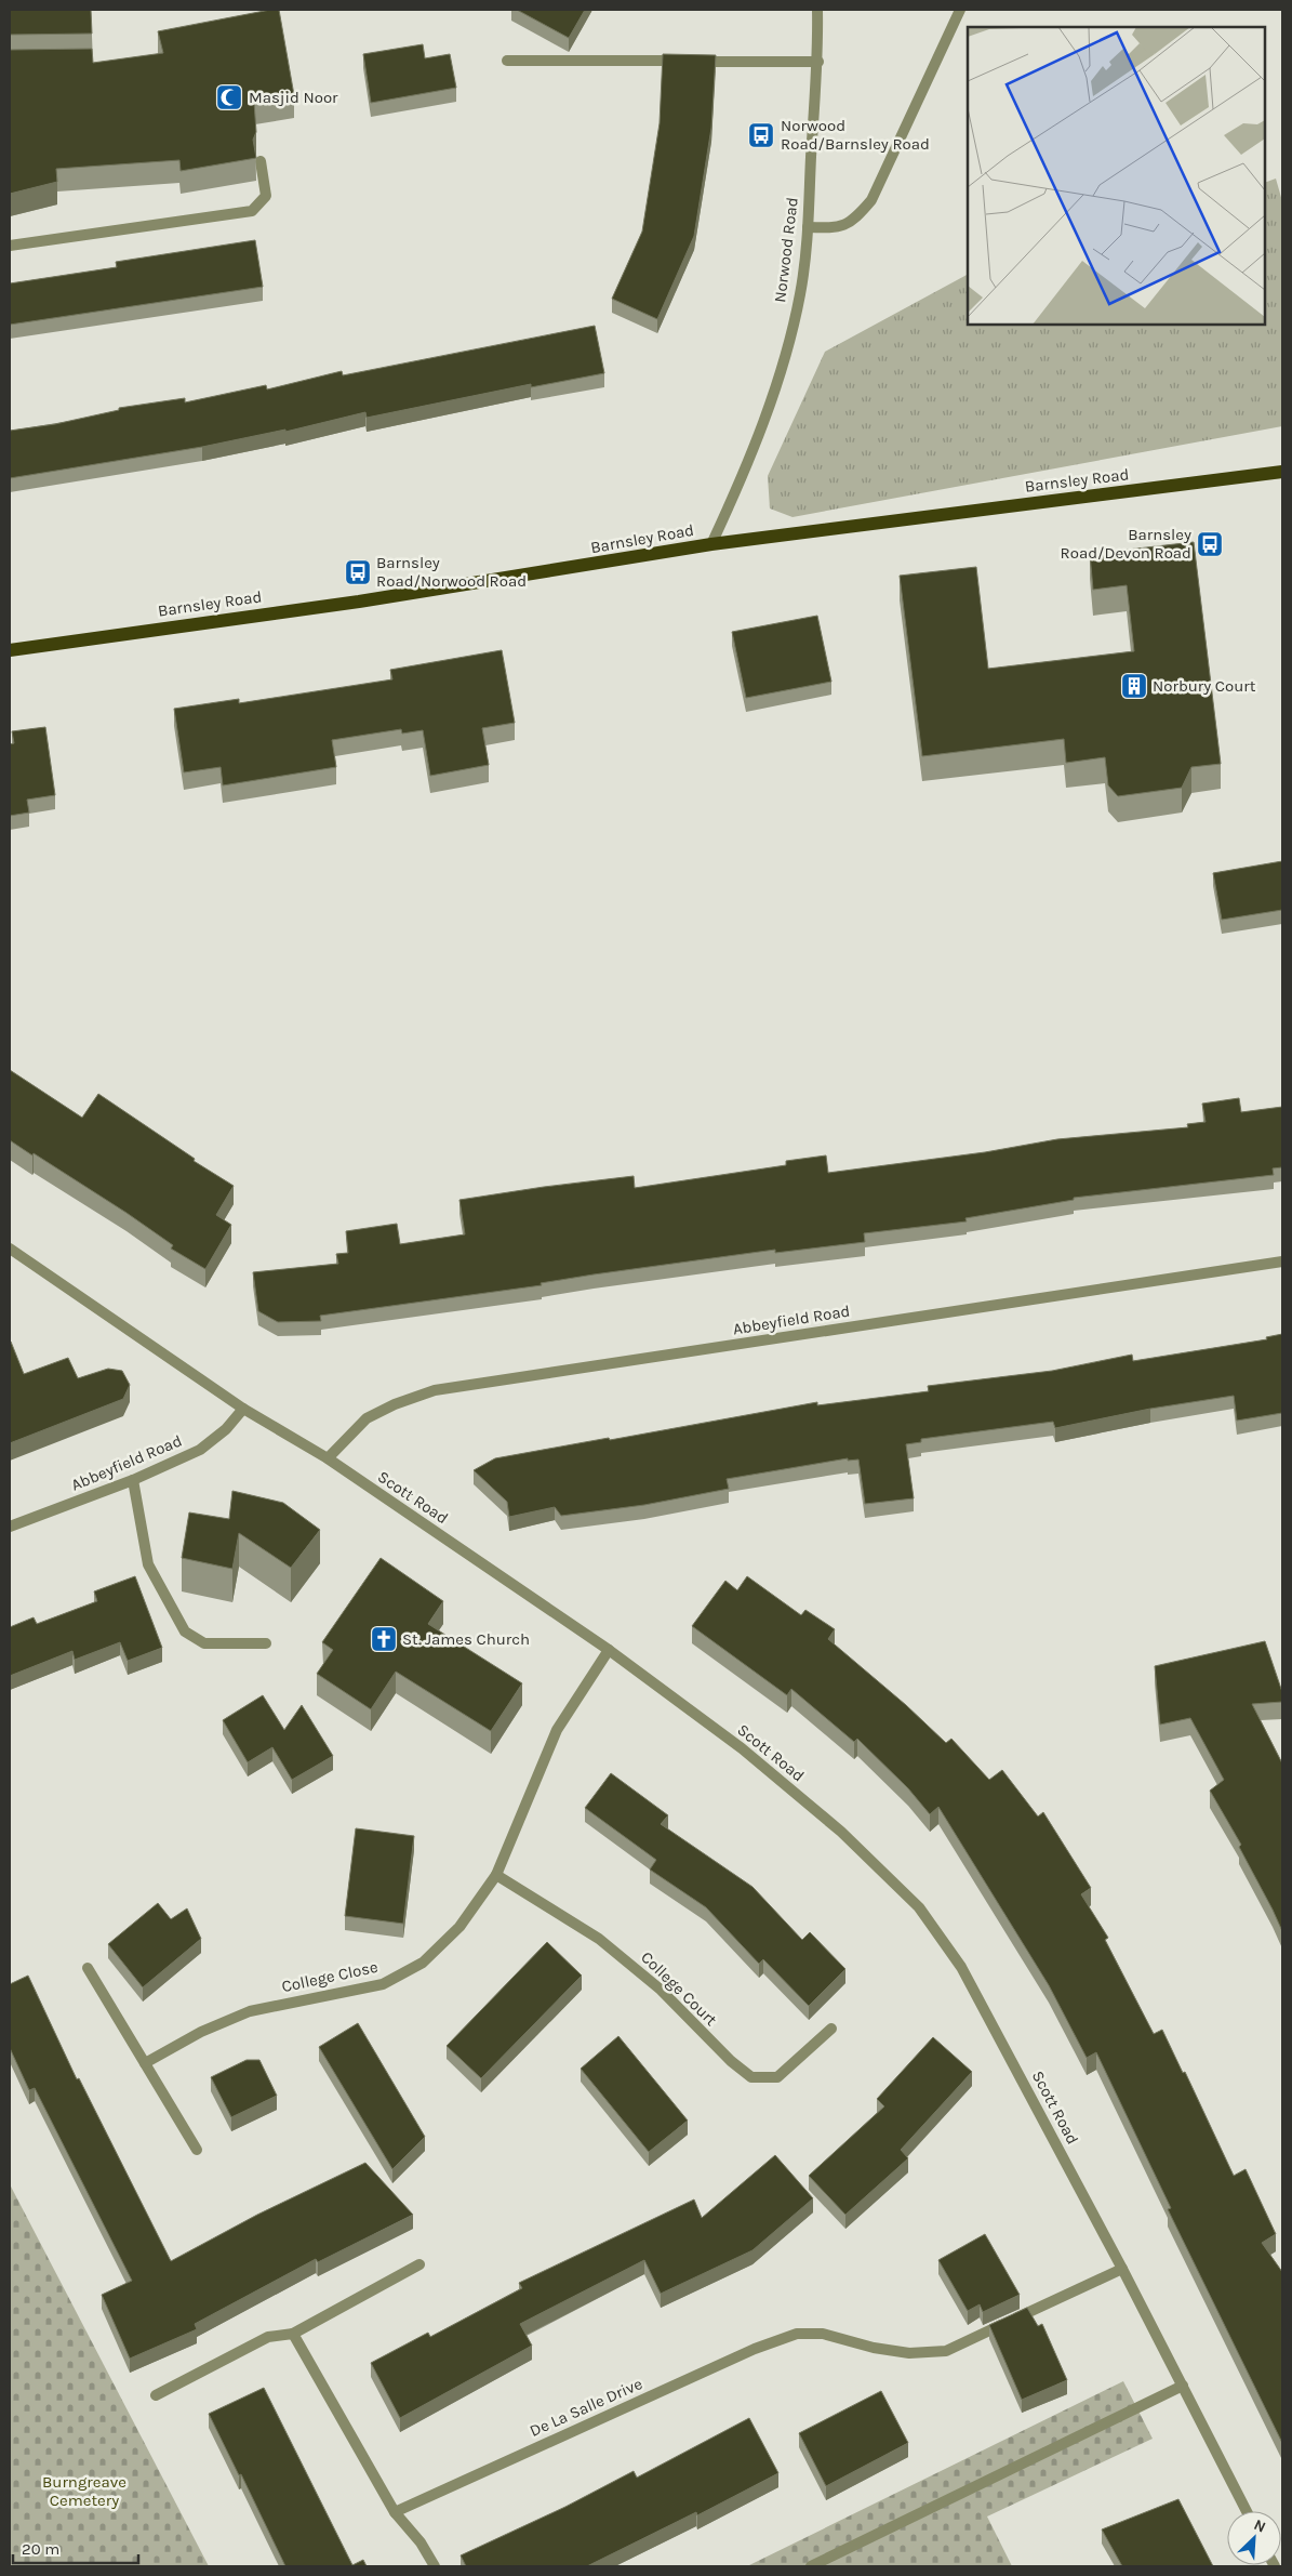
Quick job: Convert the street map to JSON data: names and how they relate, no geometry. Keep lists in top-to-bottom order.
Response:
{
  "streets": {
    "main road": ["Barnsley Road"],
    "street": [
      "Norwood Road",
      "Abbeyfield Road",
      "Scott Road",
      "College Close",
      "College Court",
      "De La Salle Drive"
    ]
  },
  "crossings": [
    ["Norwood Road", "Barnsley Road"],
    ["Abbeyfield Road", "Scott Road"],
    ["Scott Road", "College Close"],
    ["Scott Road", "De La Salle Drive"],
    ["College Close", "College Court"]
  ],
  "parks": ["Burngreave Cemetery"],
  "places": {
    "mosque": ["Masjid Noor"],
    "bus stop": ["Norwood Road/Barnsley Road", "Barnsley Road/Devon Road", "Barnsley Road/Norwood Road"],
    "building": ["Norbury Court"],
    "church": ["St. James Church"]
  },
  "scale_bar": "20 m",
  "north": "top right"
}
